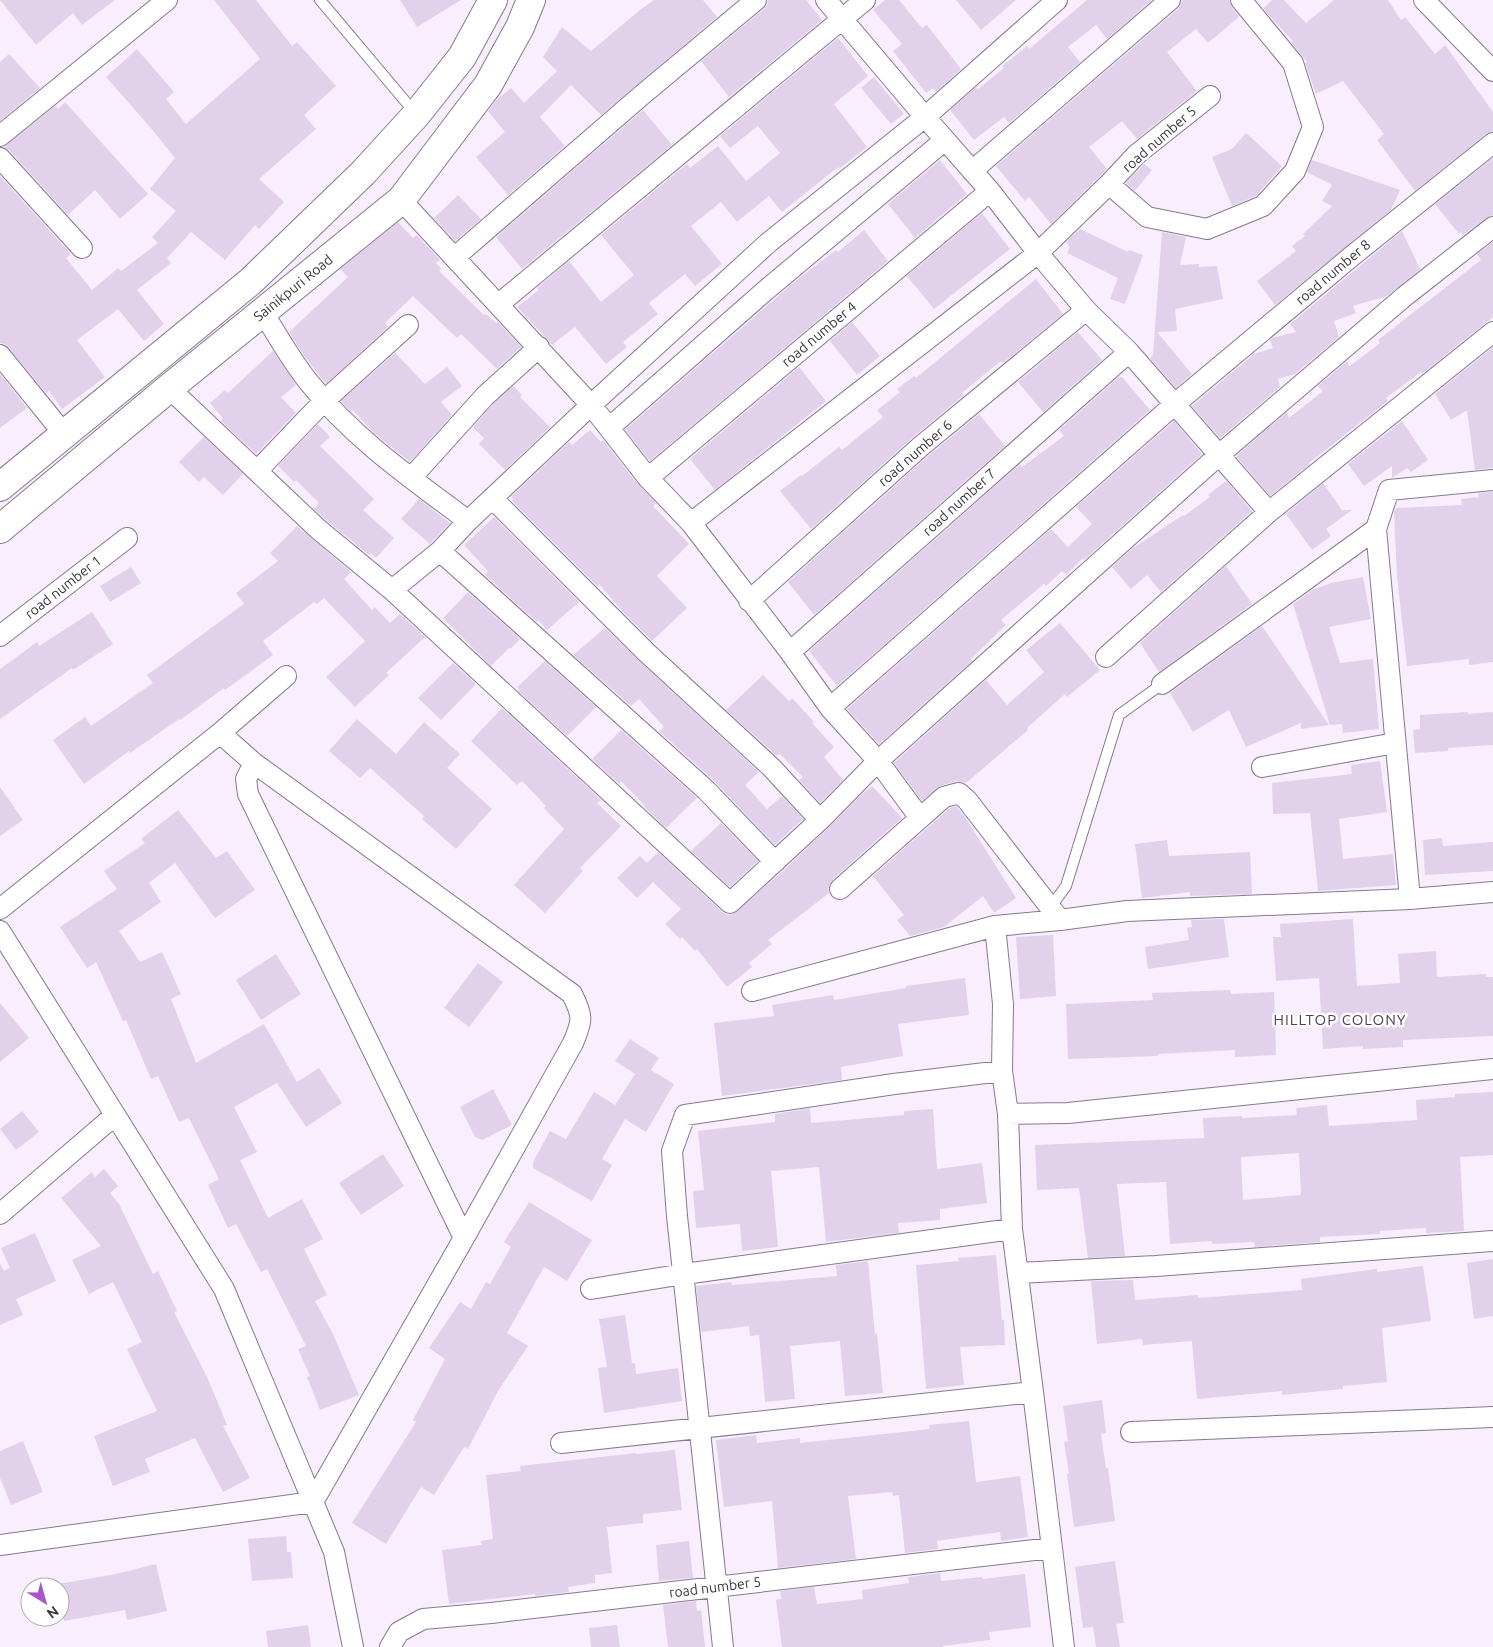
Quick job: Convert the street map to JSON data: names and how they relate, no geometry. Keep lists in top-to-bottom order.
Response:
{
  "streets": {
    "main road": ["Sainikpuri Road"],
    "street": [
      "road number 5",
      "road number 8",
      "road number 4",
      "road number 6",
      "road number 7",
      "road number 1"
    ]
  },
  "districts": ["HILLTOP COLONY"],
  "north": "bottom right"
}
